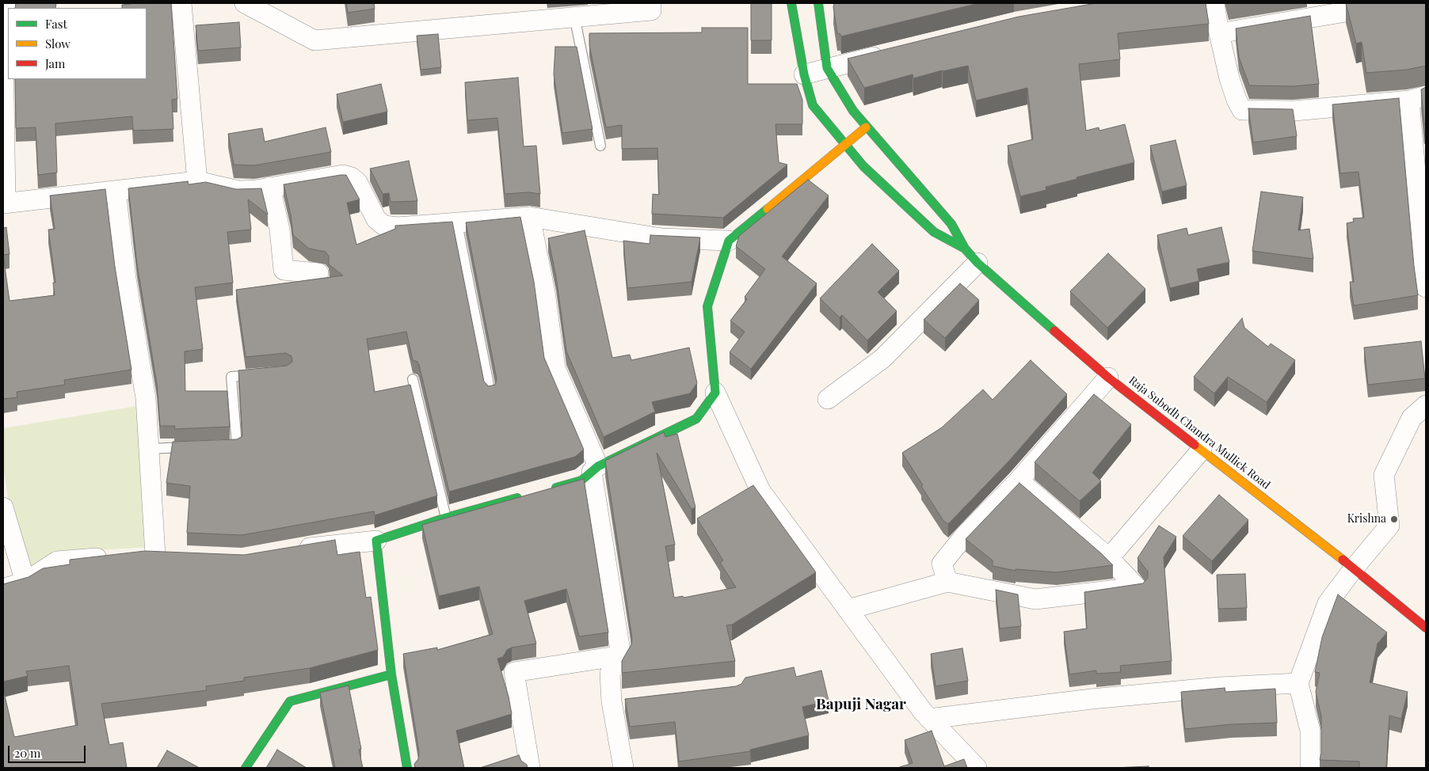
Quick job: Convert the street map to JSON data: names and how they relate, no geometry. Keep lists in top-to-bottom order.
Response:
{
  "streets": {
    "main road": ["Raja Subodh Chandra Mullick Road"]
  },
  "districts": ["Bapuji Nagar"],
  "places": ["Krishna"],
  "legend": ["Fast", "Slow", "Jam"],
  "scale_bar": "20 m"
}
